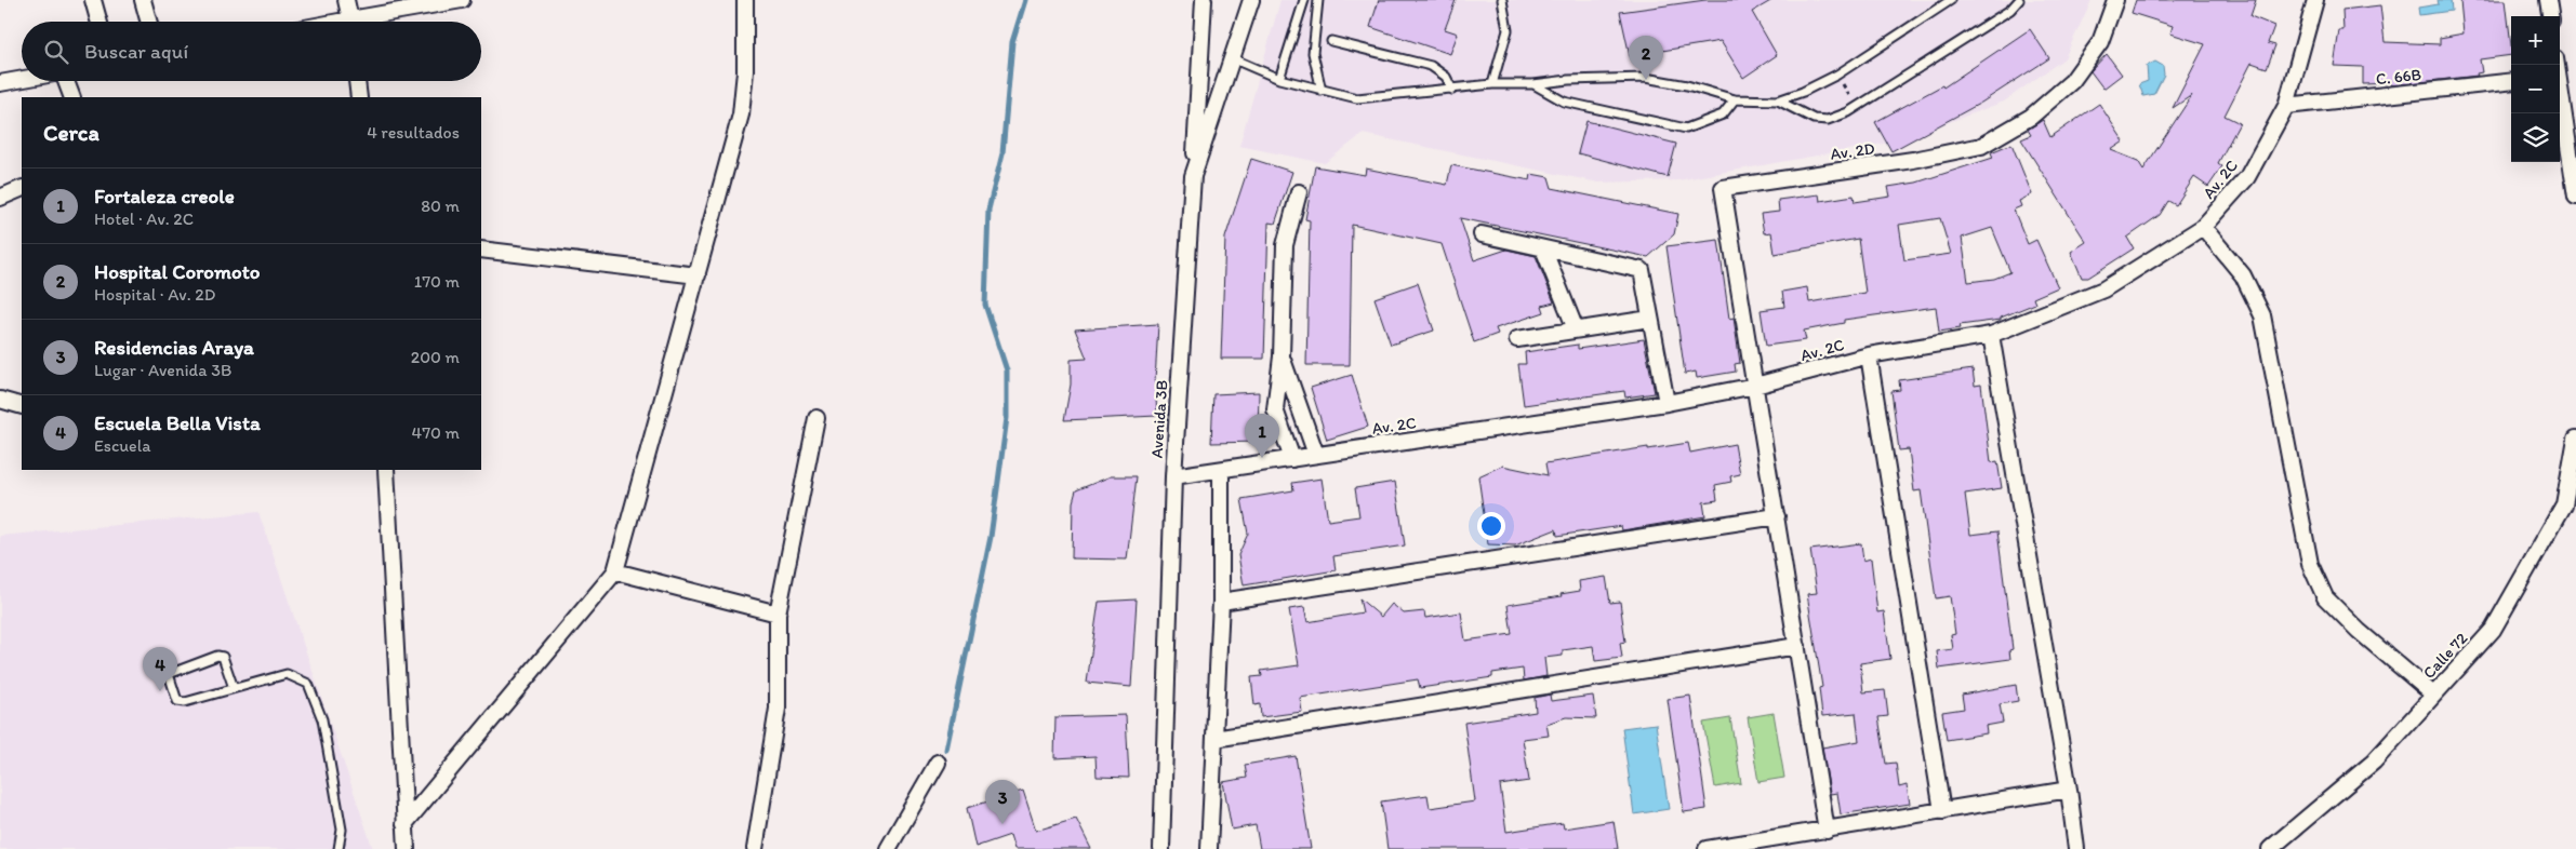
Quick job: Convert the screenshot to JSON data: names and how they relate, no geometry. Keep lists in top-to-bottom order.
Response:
{
  "streets": {
    "street": [
      "C. 66B",
      "Av. 2D",
      "Av. 2C",
      "Avenida 3B",
      "Calle 72"
    ]
  },
  "crossings": [
    ["C. 66B", "Av. 2C"],
    ["Av. 2D", "Av. 2C"],
    ["Av. 2C", "Avenida 3B"]
  ],
  "page": {
    "map_buttons": ["+", "−"],
    "search": "Buscar aquí",
    "pins": [
      "2",
      "1",
      "4",
      "3"
    ],
    "heading": ["Cerca", "4 resultados"],
    "list": [
      {
        "mark": "1",
        "name": "Fortaleza creole",
        "note": "Hotel · Av. 2C",
        "value": "80 m"
      },
      {
        "mark": "2",
        "name": "Hospital Coromoto",
        "note": "Hospital · Av. 2D",
        "value": "170 m"
      },
      {
        "mark": "3",
        "name": "Residencias Araya",
        "note": "Lugar · Avenida 3B",
        "value": "200 m"
      },
      {
        "mark": "4",
        "name": "Escuela Bella Vista",
        "note": "Escuela",
        "value": "470 m"
      }
    ]
  }
}
